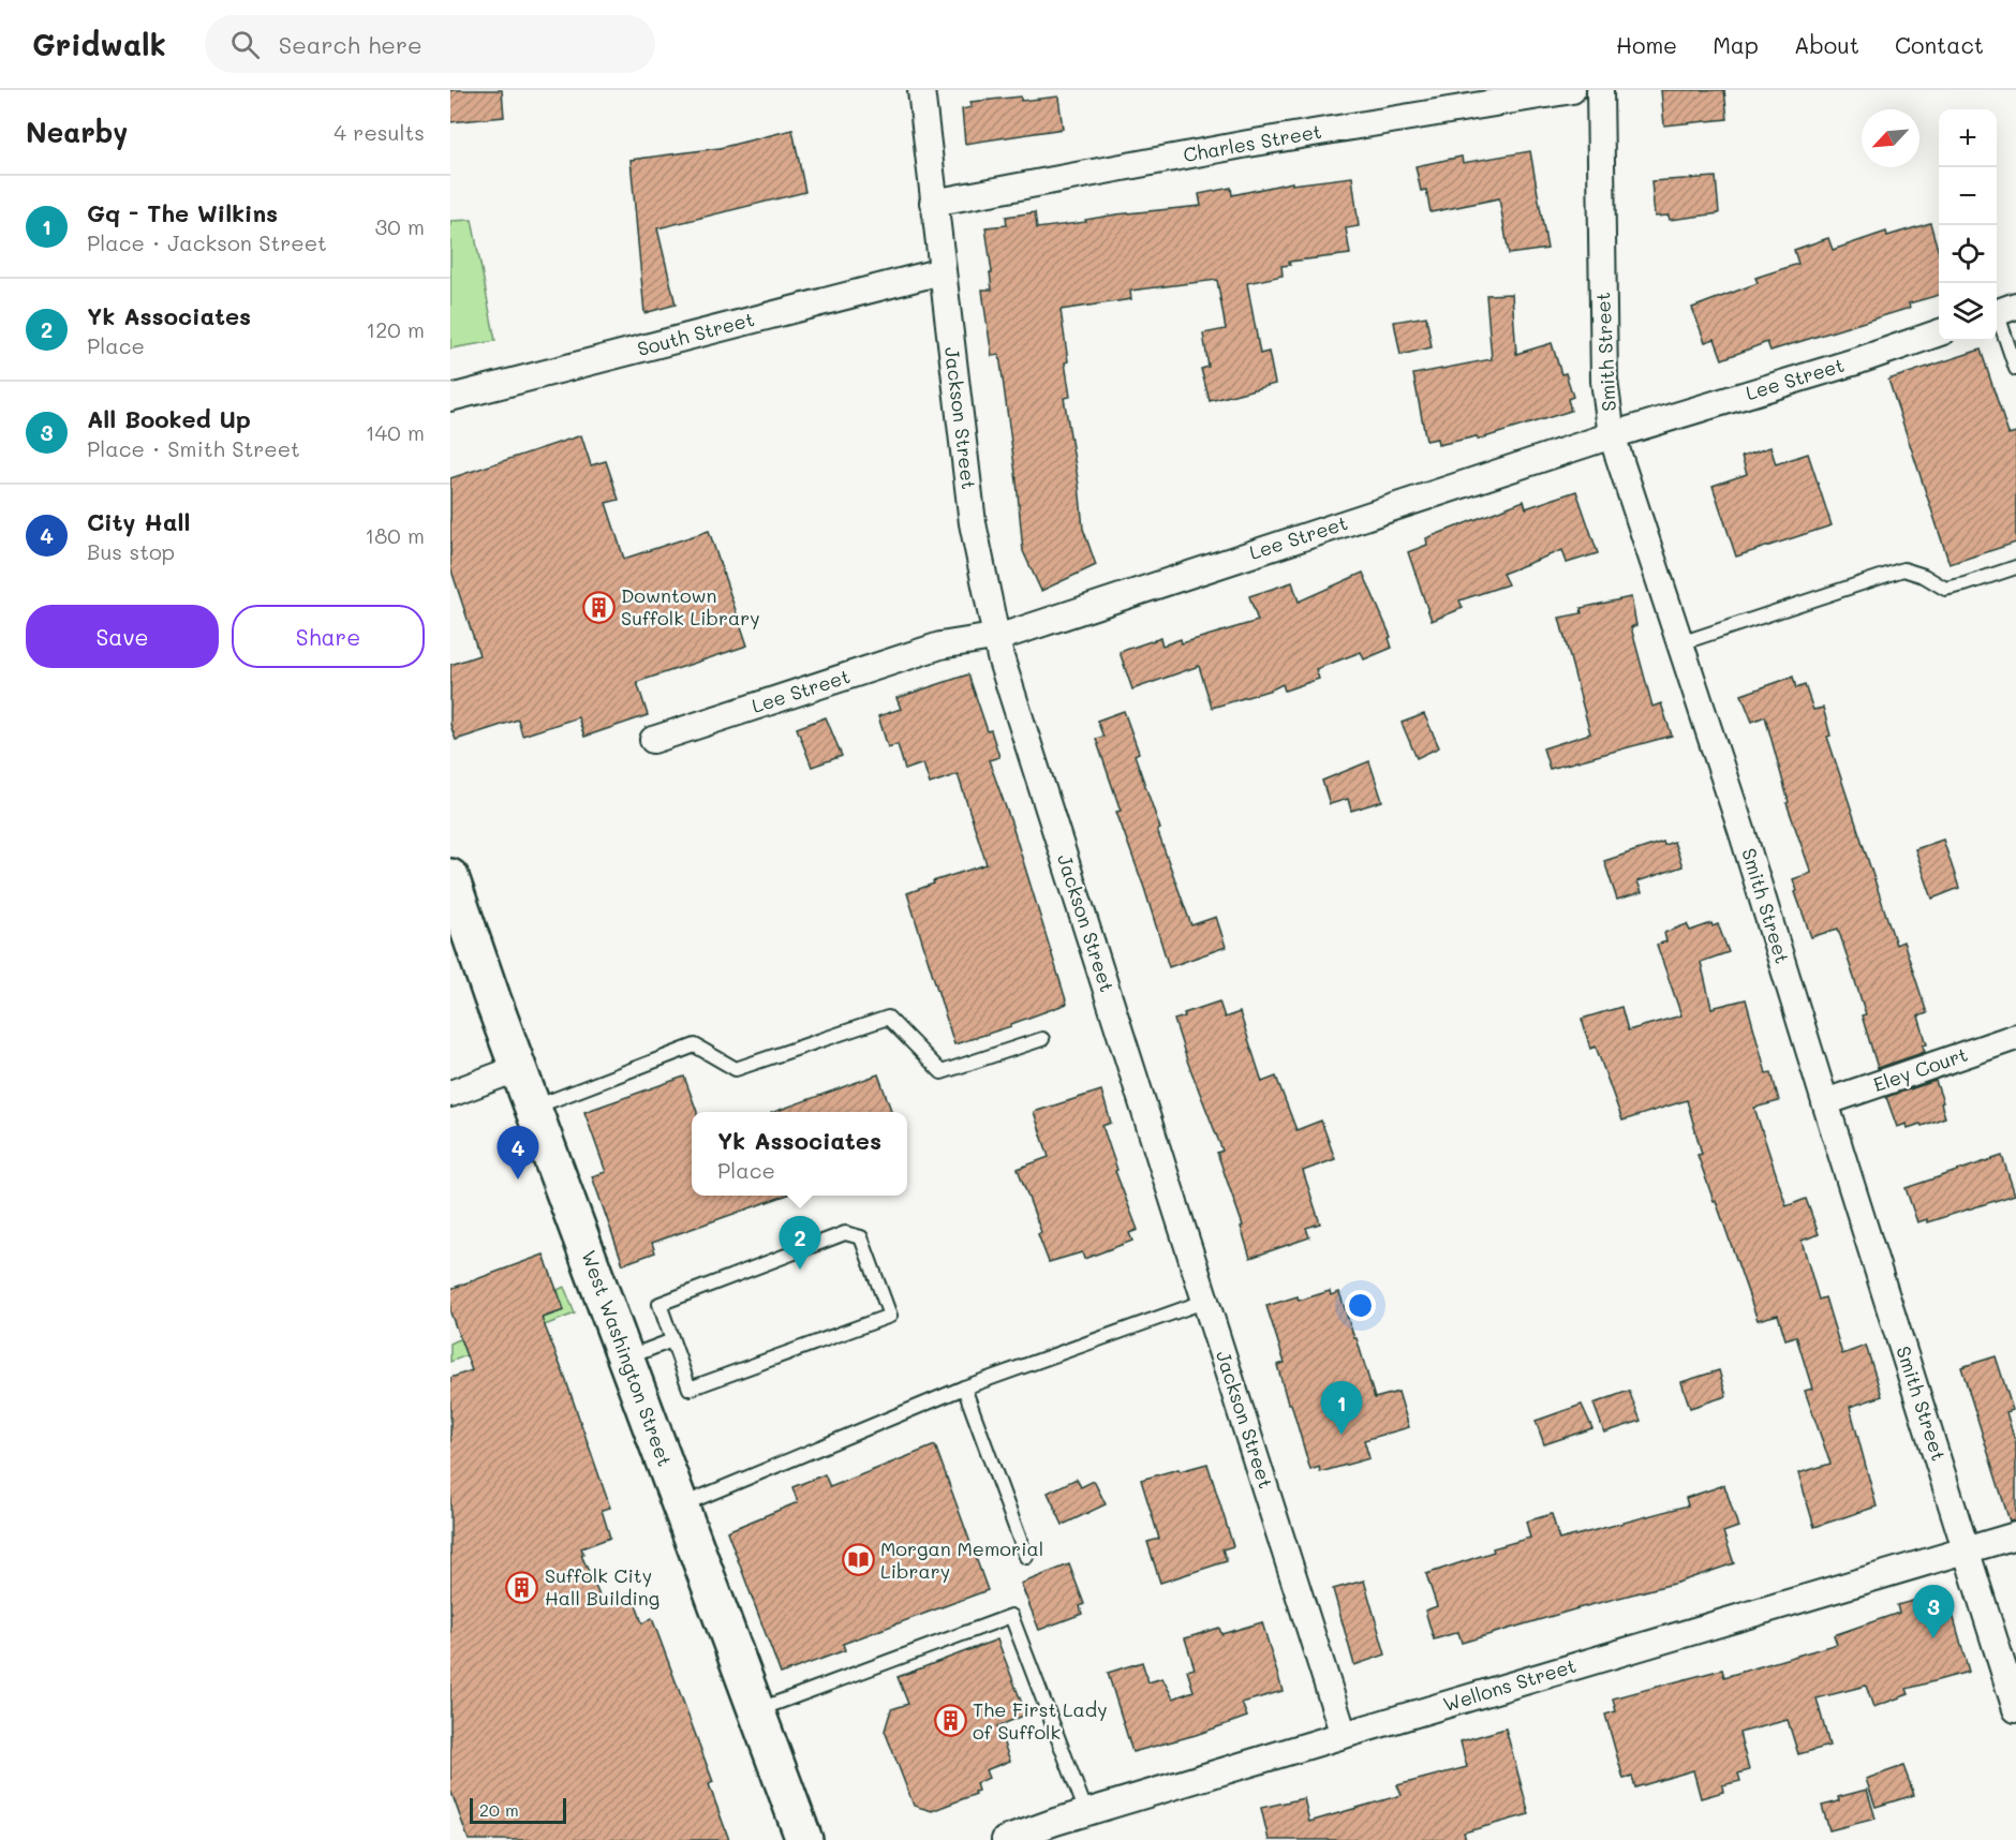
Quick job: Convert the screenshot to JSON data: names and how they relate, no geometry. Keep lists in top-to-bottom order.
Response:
{
  "streets": {
    "main road": ["West Washington Street"],
    "street": [
      "Charles Street",
      "South Street",
      "Smith Street",
      "Lee Street",
      "Jackson Street",
      "Eley Court",
      "Wellons Street"
    ]
  },
  "crossings": [
    ["Charles Street", "Jackson Street"],
    ["South Street", "Jackson Street"],
    ["Smith Street", "Lee Street"],
    ["Smith Street", "Eley Court"],
    ["Smith Street", "Wellons Street"],
    ["Lee Street", "Jackson Street"],
    ["Jackson Street", "Wellons Street"]
  ],
  "places": {
    "building": ["Downtown Suffolk Library", "Suffolk City Hall Building", "The First Lady of Suffolk"],
    "library": ["Morgan Memorial Library"]
  },
  "scale_bar": "20 m",
  "north": "bottom left",
  "page": {
    "header": "Gridwalk",
    "search": "Search here",
    "nav": [
      "Home",
      "Map",
      "About",
      "Contact"
    ],
    "heading": ["Nearby", "4 results"],
    "map_buttons": ["+", "−"],
    "list": [
      {
        "mark": "1",
        "name": "Gq - The Wilkins",
        "note": "Place · Jackson Street",
        "value": "30 m"
      },
      {
        "mark": "2",
        "name": "Yk Associates",
        "note": "Place",
        "value": "120 m"
      },
      {
        "mark": "3",
        "name": "All Booked Up",
        "note": "Place · Smith Street",
        "value": "140 m"
      },
      {
        "mark": "4",
        "name": "City Hall",
        "note": "Bus stop",
        "value": "180 m"
      }
    ],
    "buttons": ["Save", "Share"],
    "popup": ["Yk Associates", "Place"],
    "pins": [
      "4",
      "2",
      "1",
      "3"
    ],
    "scale": "20 m"
  }
}
